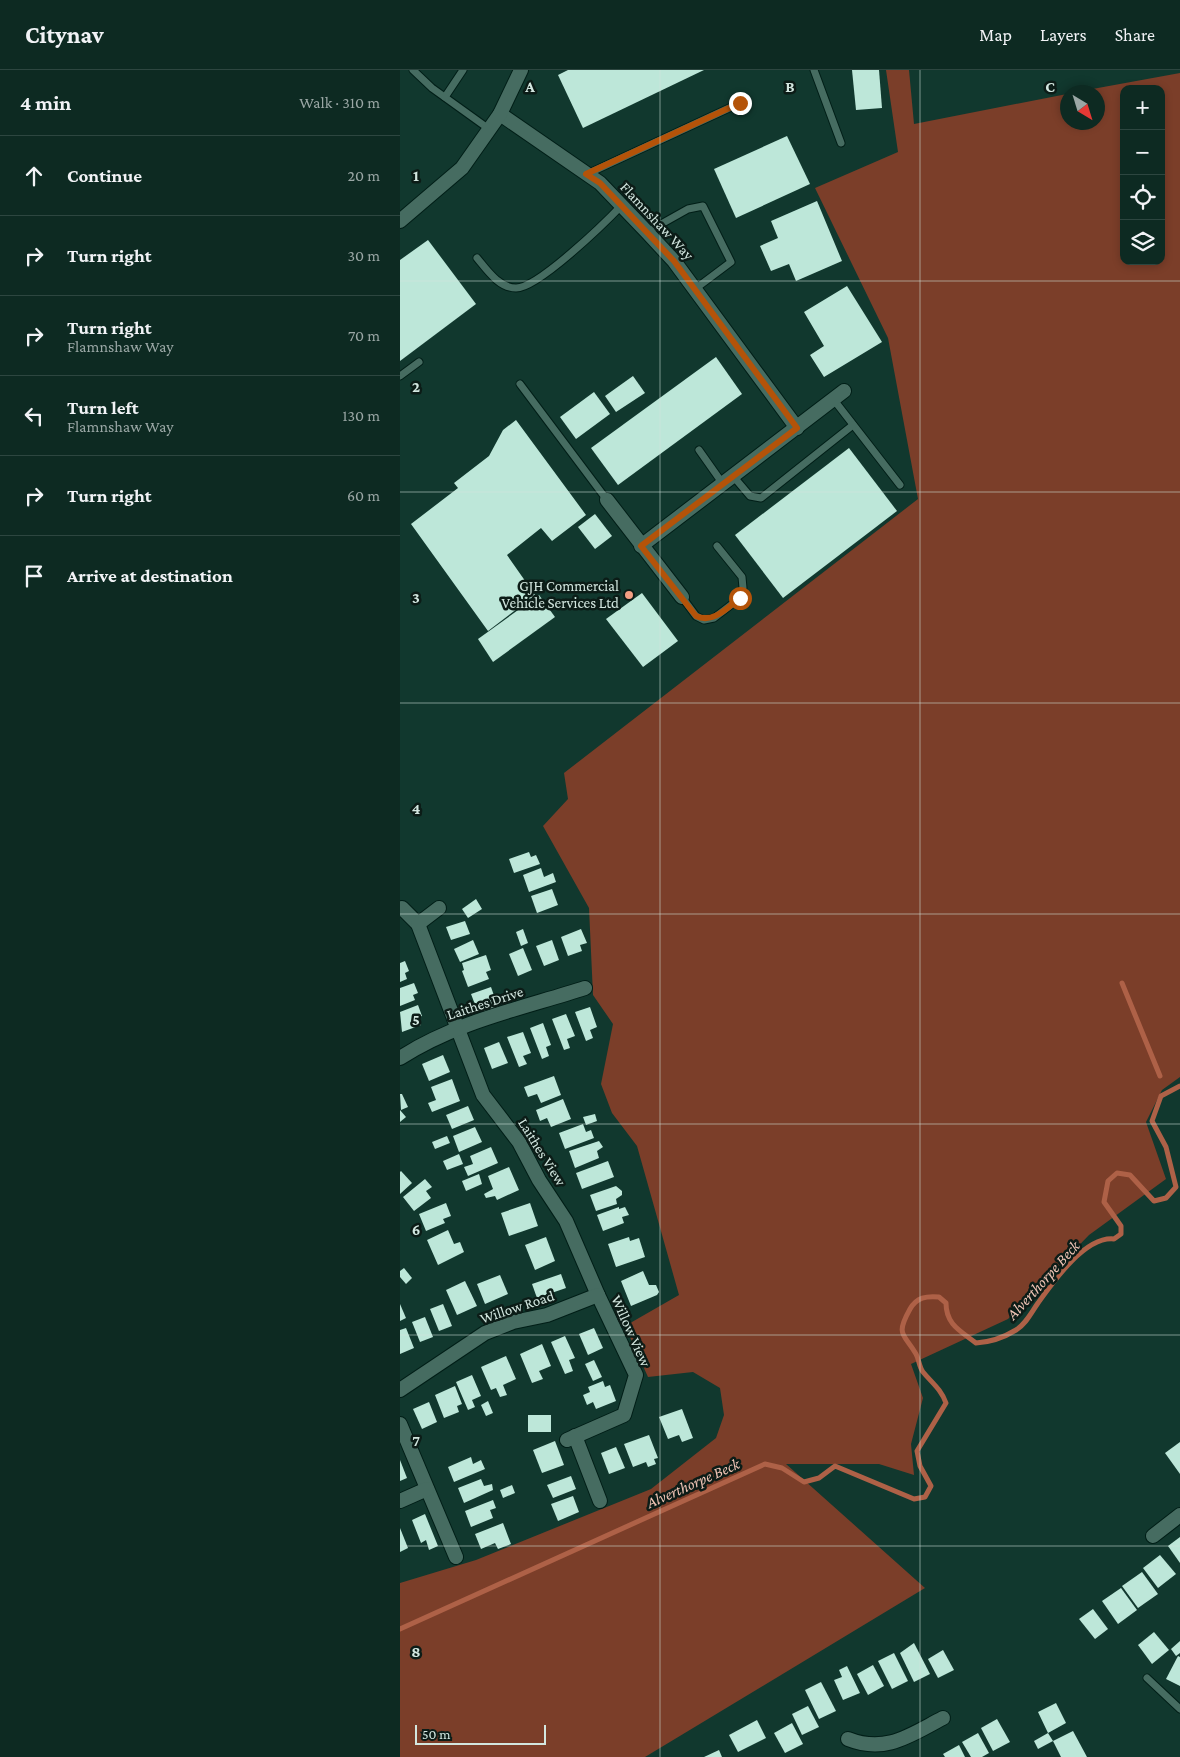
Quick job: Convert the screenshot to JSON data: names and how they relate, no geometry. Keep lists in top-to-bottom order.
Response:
{
  "streets": {
    "street": [
      "Flamnshaw Way",
      "Laithes Drive",
      "Laithes View",
      "Willow Road",
      "Willow View"
    ]
  },
  "crossings": [
    ["Laithes Drive", "Laithes View"],
    ["Laithes View", "Willow Road"],
    ["Laithes View", "Willow View"],
    ["Willow Road", "Willow View"]
  ],
  "water": ["Alverthorpe Beck"],
  "places": ["GJH Commercial Vehicle Services Ltd"],
  "scale_bar": "50 m",
  "north": "bottom right",
  "page": {
    "header": "Citynav",
    "nav": ["Map", "Layers", "Share"],
    "heading": ["4 min", "Walk · 310 m"],
    "map_buttons": ["+", "−"],
    "list": [
      ["Continue", "20 m"],
      ["Turn right", "30 m"],
      ["Turn right", "Flamnshaw Way", "70 m"],
      ["Turn left", "Flamnshaw Way", "130 m"],
      ["Turn right", "60 m"],
      "Arrive at destination"
    ],
    "scale": "50 m"
  },
  "grid": {
    "columns": ["A", "B", "C"],
    "rows": [
      "1",
      "2",
      "3",
      "4",
      "5",
      "6",
      "7",
      "8"
    ]
  }
}
